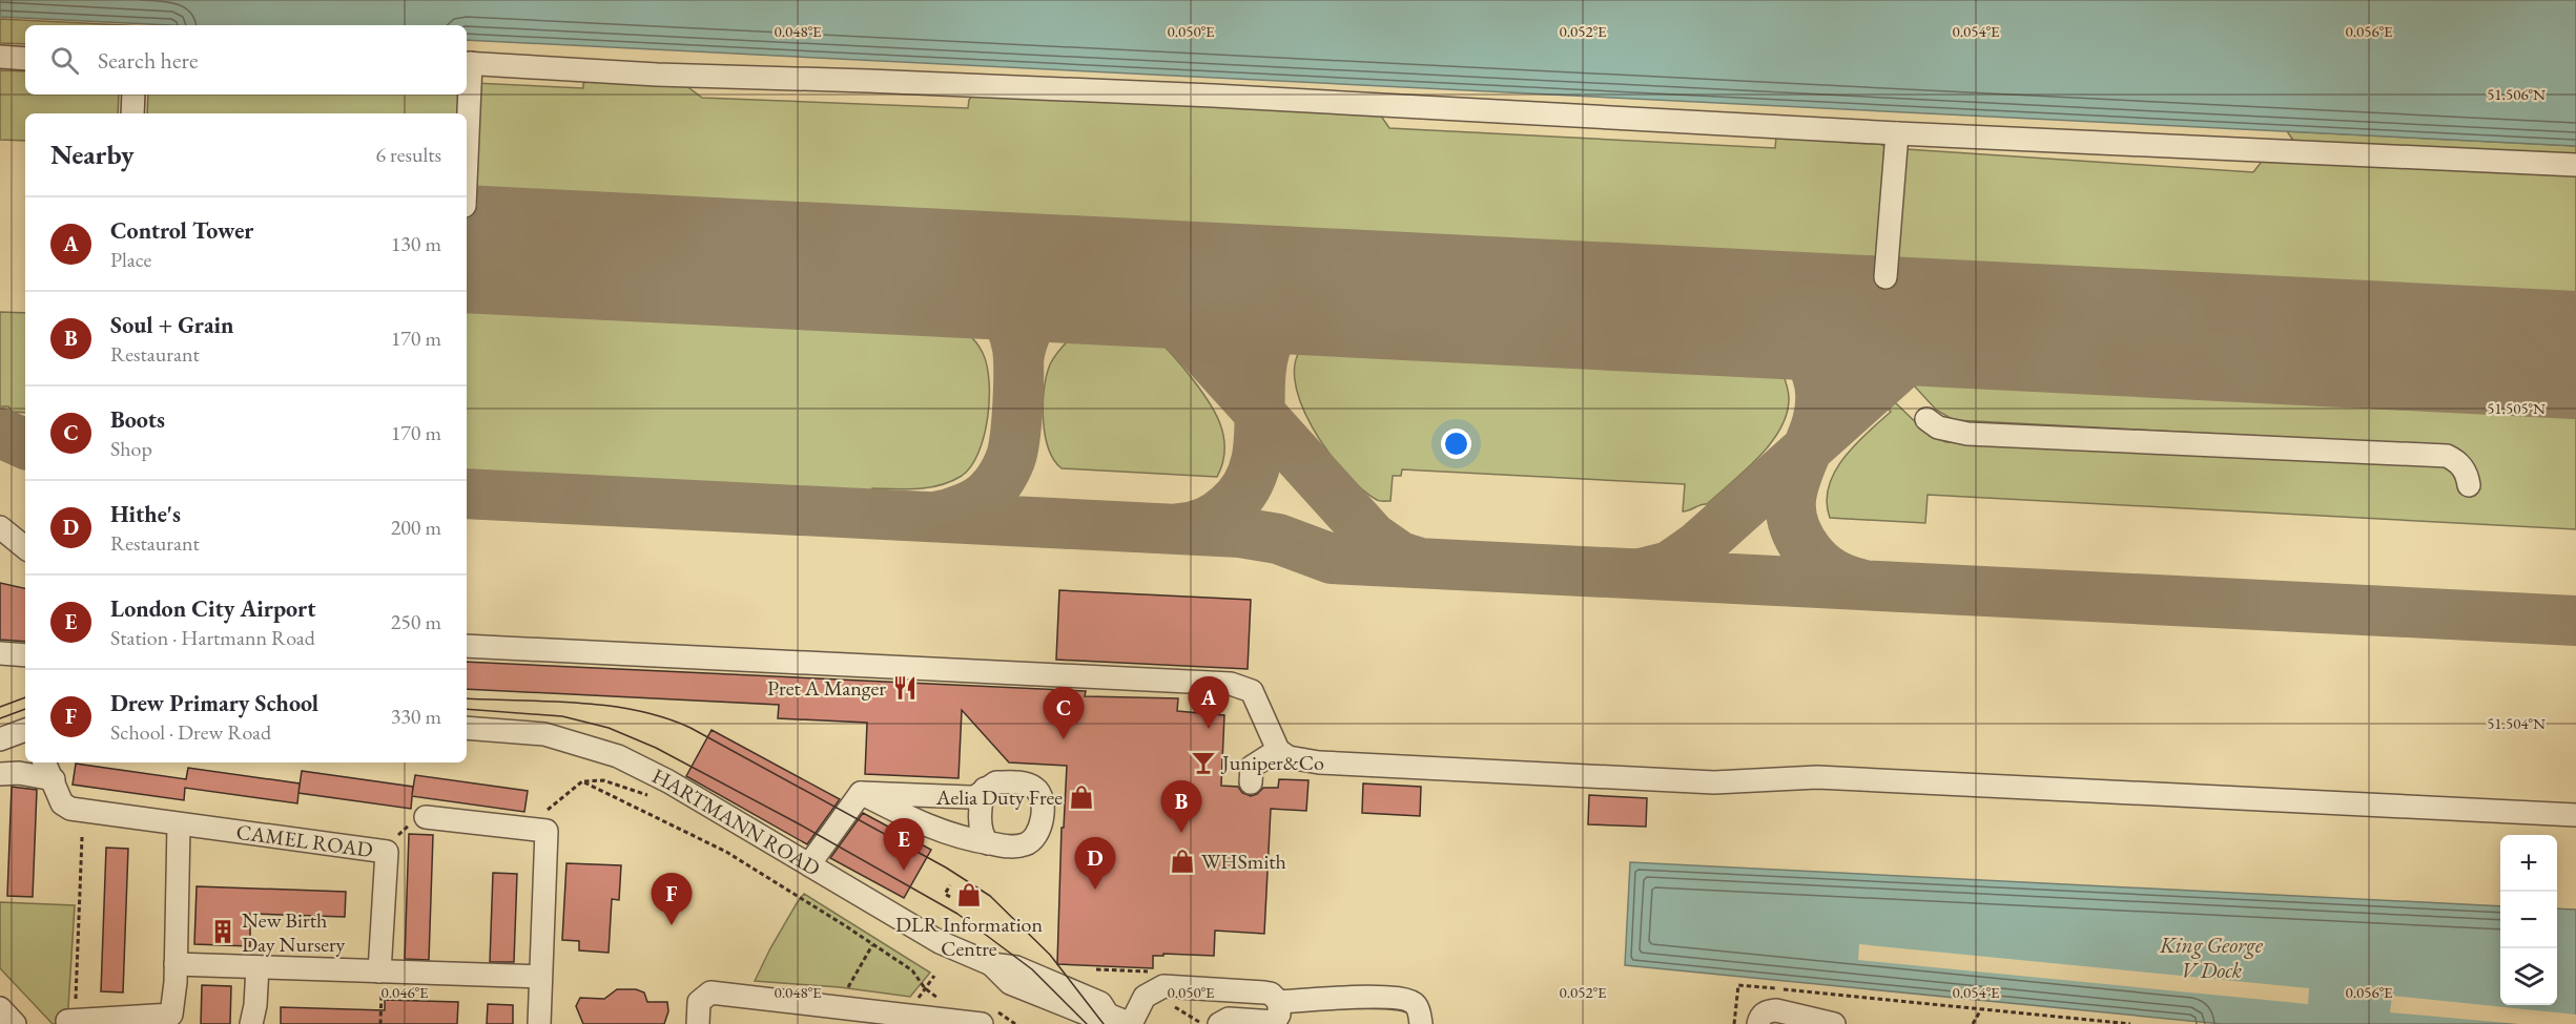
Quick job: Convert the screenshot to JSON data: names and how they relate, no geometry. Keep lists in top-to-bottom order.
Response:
{
  "streets": {
    "street": ["HARTMANN ROAD", "CAMEL ROAD"]
  },
  "water": ["King George V Dock"],
  "places": {
    "restaurant": ["Pret A Manger"],
    "bar": ["Juniper&Co"],
    "shop": ["Aelia Duty Free", "WHSmith", "DLR Information Centre"],
    "building": ["New Birth Day Nursery"]
  },
  "page": {
    "search": "Search here",
    "heading": ["Nearby", "6 results"],
    "list": [
      {
        "mark": "A",
        "name": "Control Tower",
        "note": "Place",
        "value": "130 m"
      },
      {
        "mark": "B",
        "name": "Soul + Grain",
        "note": "Restaurant",
        "value": "170 m"
      },
      {
        "mark": "C",
        "name": "Boots",
        "note": "Shop",
        "value": "170 m"
      },
      {
        "mark": "D",
        "name": "Hithe's",
        "note": "Restaurant",
        "value": "200 m"
      },
      {
        "mark": "E",
        "name": "London City Airport",
        "note": "Station · Hartmann Road",
        "value": "250 m"
      },
      {
        "mark": "F",
        "name": "Drew Primary School",
        "note": "School · Drew Road",
        "value": "330 m"
      }
    ],
    "pins": [
      "A",
      "C",
      "B",
      "E",
      "D",
      "F"
    ],
    "map_buttons": ["+", "−"]
  },
  "coordinates": [
    "0.048°E",
    "0.050°E",
    "0.052°E",
    "0.054°E",
    "0.056°E",
    "51.506°N",
    "51.505°N",
    "51.504°N",
    "0.046°E"
  ]
}
